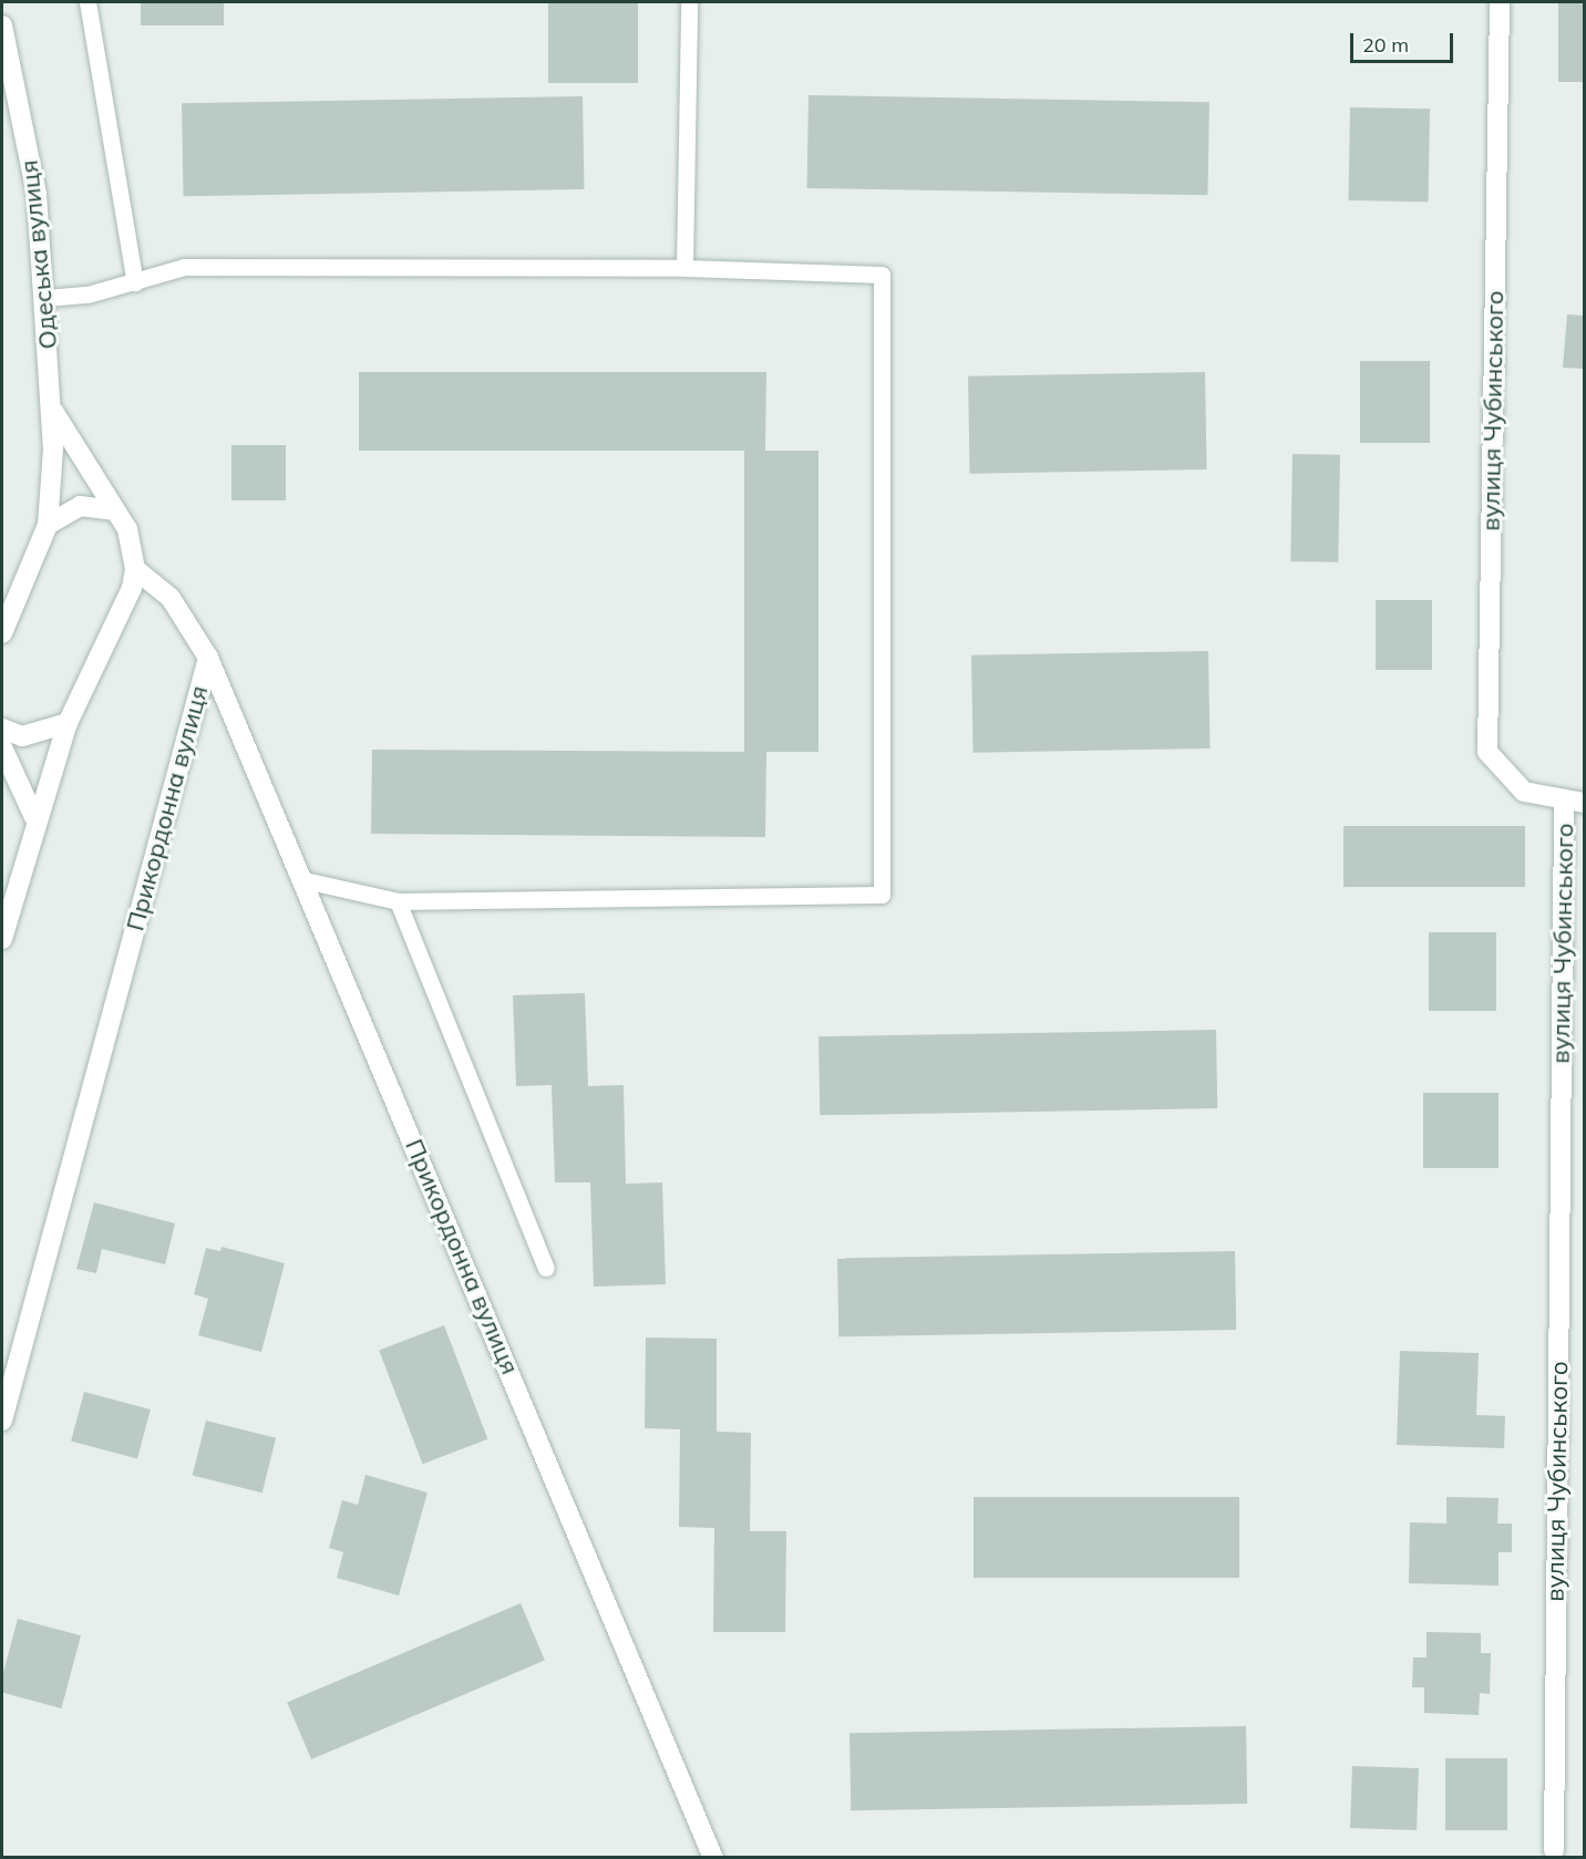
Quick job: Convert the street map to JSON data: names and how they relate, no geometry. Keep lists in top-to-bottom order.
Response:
{
  "streets": {
    "street": ["Одеська вулиця", "вулиця Чубинського", "Прикордонна вулиця"]
  },
  "scale_bar": "20 m"
}
